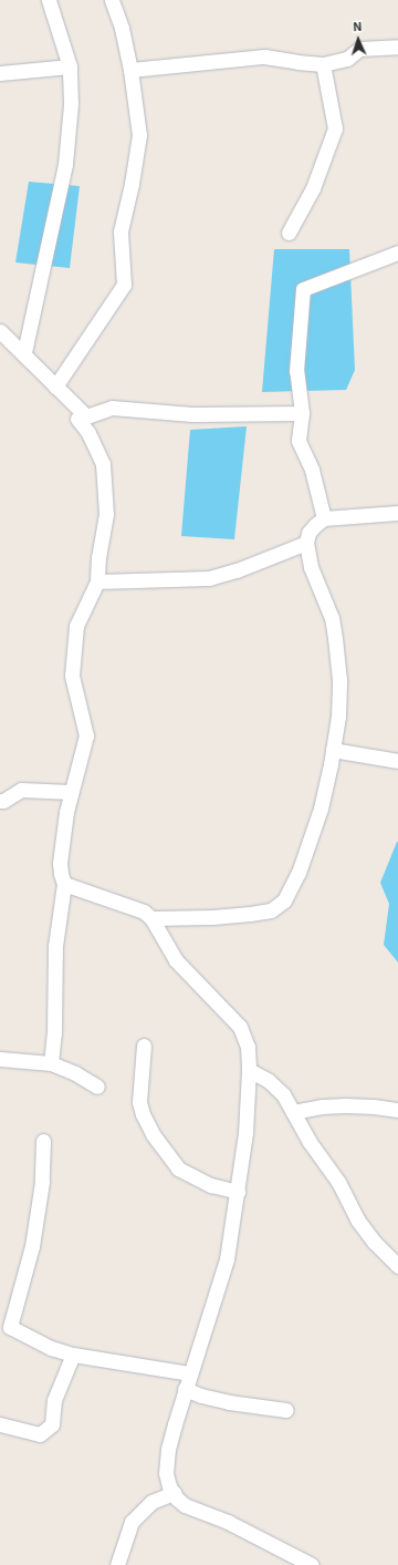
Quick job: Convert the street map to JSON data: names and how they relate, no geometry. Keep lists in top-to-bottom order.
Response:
{
  "north": "top"
}
